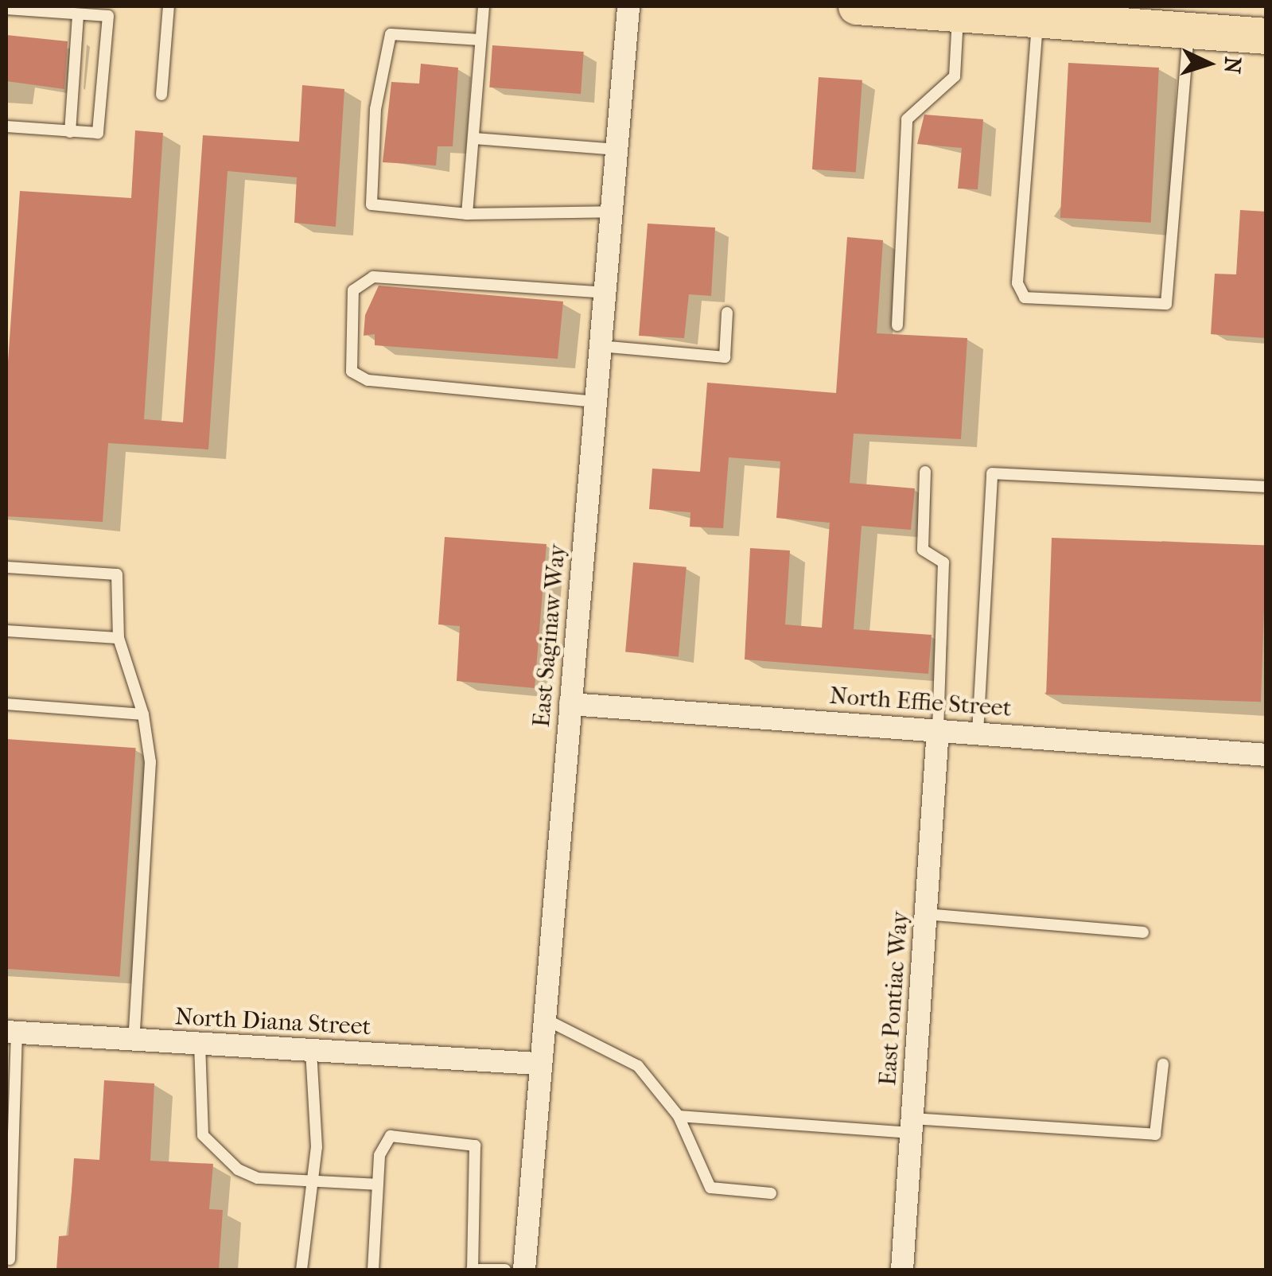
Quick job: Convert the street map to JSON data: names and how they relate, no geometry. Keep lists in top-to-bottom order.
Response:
{
  "streets": {
    "street": [
      "East Saginaw Way",
      "North Effie Street",
      "East Pontiac Way",
      "North Diana Street"
    ]
  },
  "crossings": [
    ["East Saginaw Way", "North Effie Street"],
    ["East Saginaw Way", "North Diana Street"],
    ["North Effie Street", "East Pontiac Way"]
  ],
  "north": "right"
}
